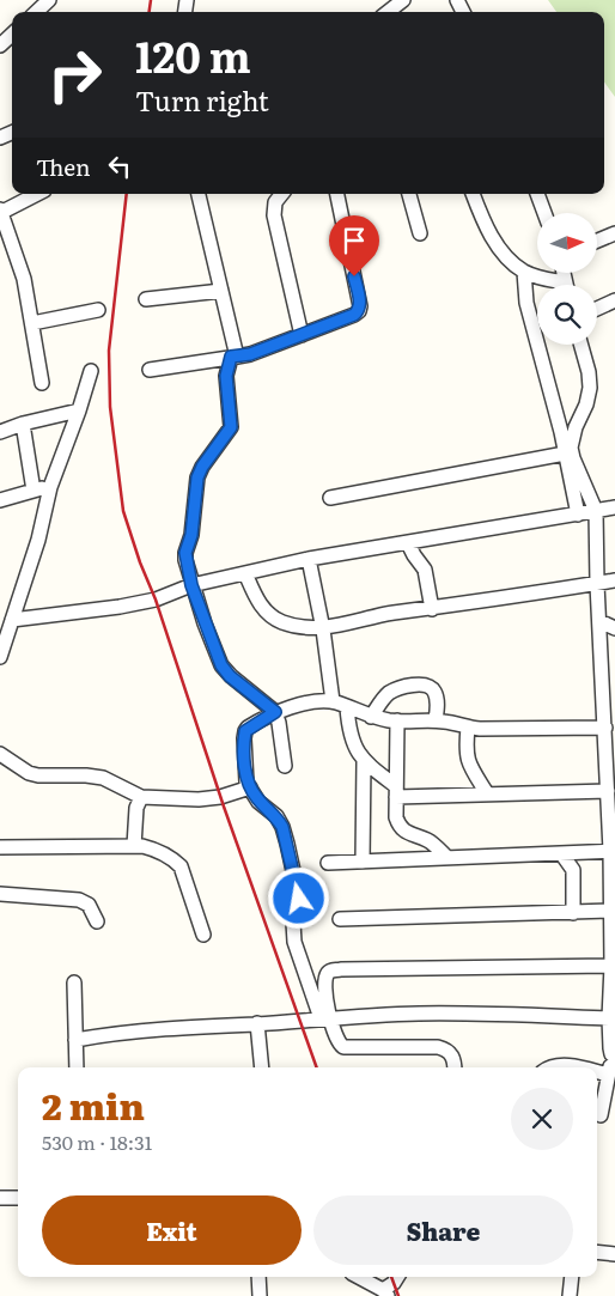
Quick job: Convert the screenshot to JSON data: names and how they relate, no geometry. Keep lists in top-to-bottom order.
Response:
{
  "north": "right",
  "page": {
    "turn": ["120 m", "Turn right"],
    "then": "Then",
    "heading": ["2 min", "530 m · 18:31"],
    "buttons": ["Exit", "Share"]
  }
}
